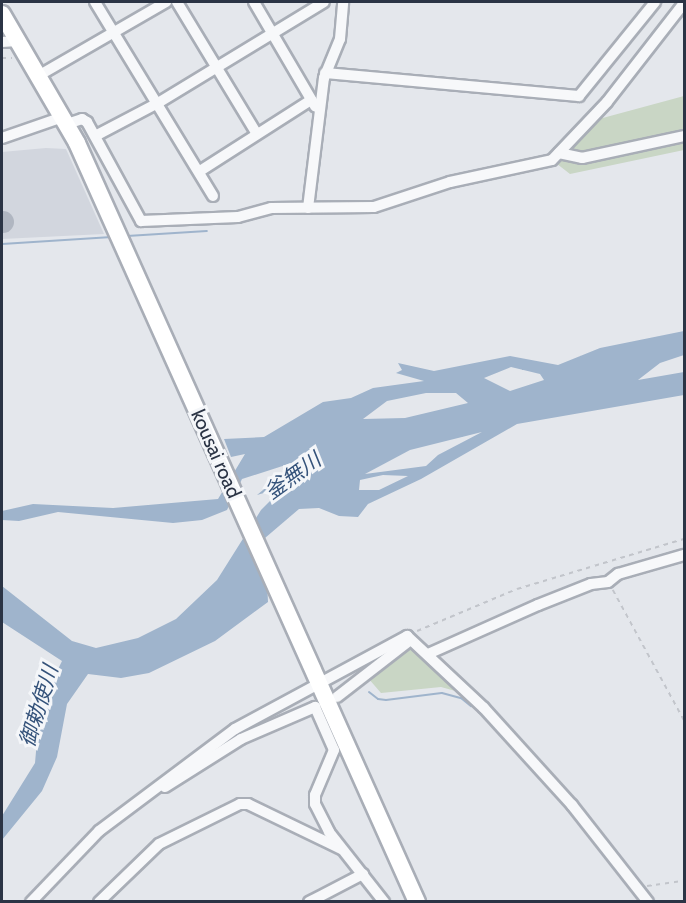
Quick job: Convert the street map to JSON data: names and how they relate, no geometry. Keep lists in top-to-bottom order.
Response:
{
  "streets": {
    "highway": ["kousai road"]
  },
  "water": ["釜無川", "御勅使川"]
}
